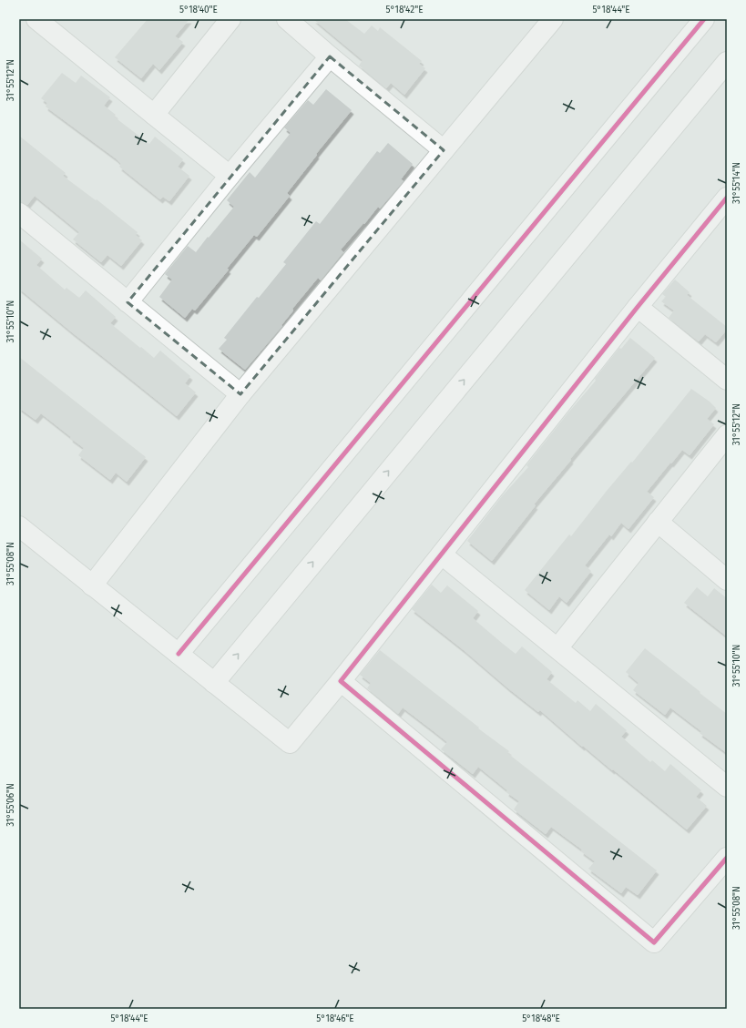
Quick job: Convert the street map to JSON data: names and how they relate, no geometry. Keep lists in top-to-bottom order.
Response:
{
  "coordinates": [
    "5°18'40\"E",
    "5°18'42\"E",
    "5°18'44\"E",
    "31°55'12\"N",
    "31°55'14\"N",
    "31°55'10\"N",
    "31°55'08\"N",
    "31°55'06\"N",
    "5°18'46\"E",
    "5°18'48\"E"
  ]
}
